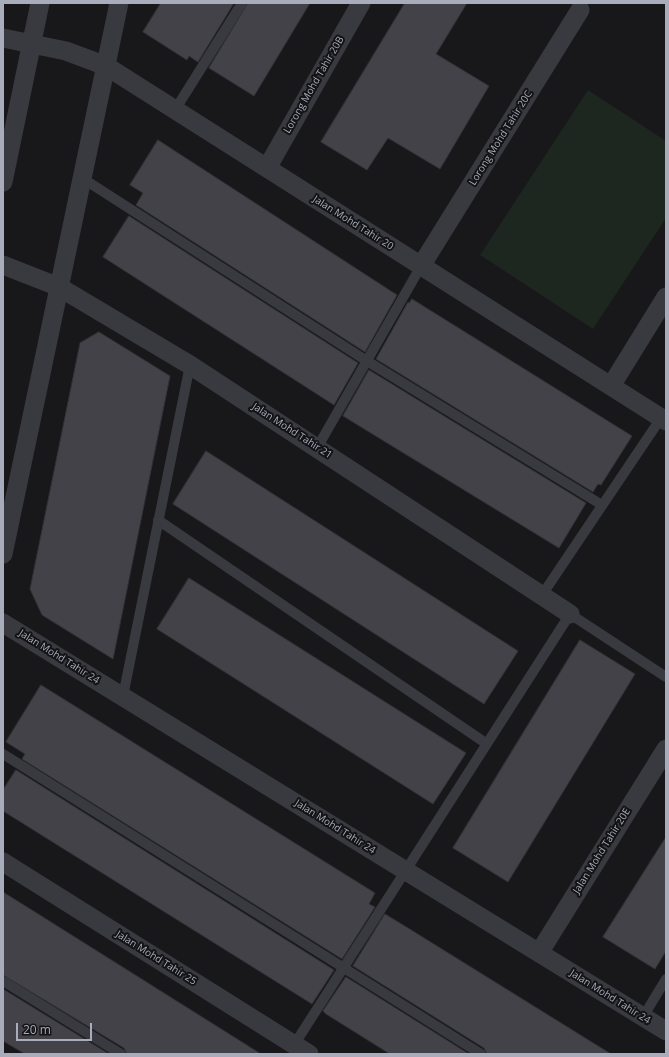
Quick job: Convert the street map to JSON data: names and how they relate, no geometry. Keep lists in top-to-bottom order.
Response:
{
  "streets": {
    "street": [
      "Lorong Mohd Tahir 20B",
      "Lorong Mohd Tahir 20C",
      "Jalan Mohd Tahir 20",
      "Jalan Mohd Tahir 21",
      "Jalan Mohd Tahir 24",
      "Jalan Mohd Tahir 20E",
      "Jalan Mohd Tahir 25"
    ]
  },
  "crossings": [
    ["Lorong Mohd Tahir 20B", "Jalan Mohd Tahir 20"],
    ["Lorong Mohd Tahir 20C", "Jalan Mohd Tahir 20"],
    ["Jalan Mohd Tahir 24", "Jalan Mohd Tahir 20E"]
  ],
  "scale_bar": "20 m"
}
